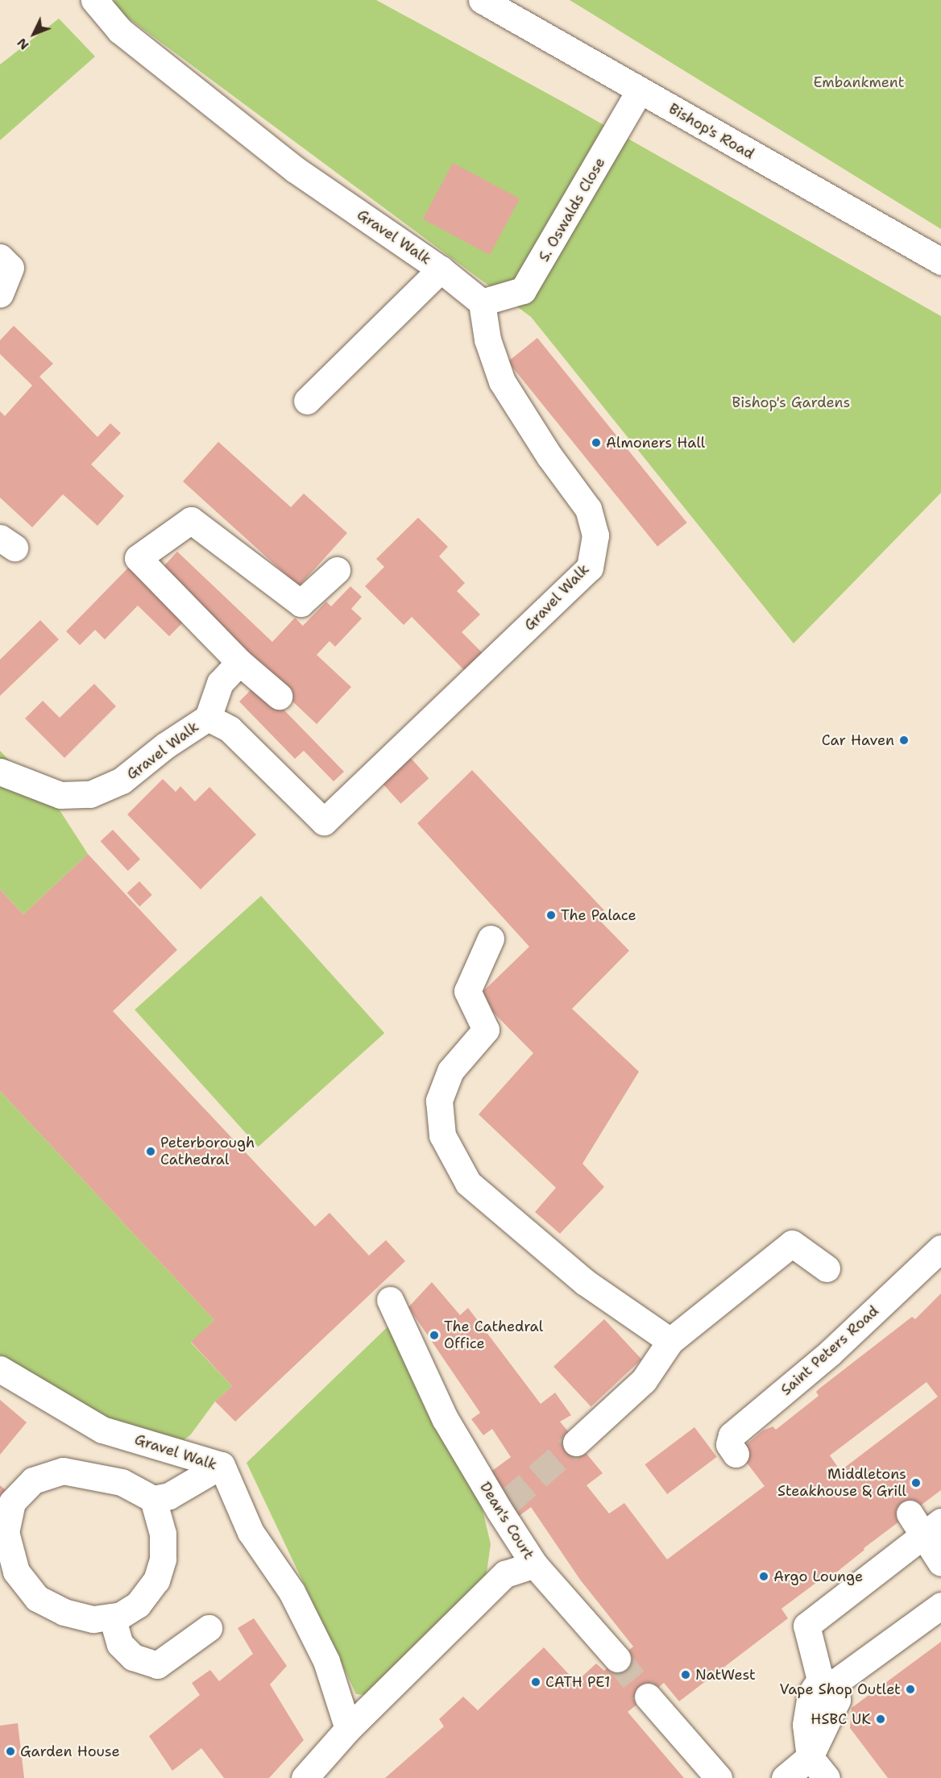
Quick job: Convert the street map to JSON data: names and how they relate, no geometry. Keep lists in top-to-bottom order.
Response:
{
  "streets": {
    "street": [
      "Bishop's Road",
      "S. Oswalds Close",
      "Gravel Walk",
      "Saint Peters Road",
      "Dean's Court"
    ]
  },
  "crossings": [
    ["Bishop's Road", "S. Oswalds Close"],
    ["S. Oswalds Close", "Gravel Walk"],
    ["Gravel Walk", "Dean's Court"]
  ],
  "parks": ["Embankment", "Bishop's Gardens"],
  "places": [
    "Almoners Hall",
    "Car Haven",
    "The Palace",
    "Peterborough Cathedral",
    "The Cathedral Office",
    "Middletons Steakhouse & Grill",
    "Argo Lounge",
    "NatWest",
    "CATH PE1",
    "Vape Shop Outlet",
    "HSBC UK",
    "Garden House"
  ],
  "north": "bottom left"
}
